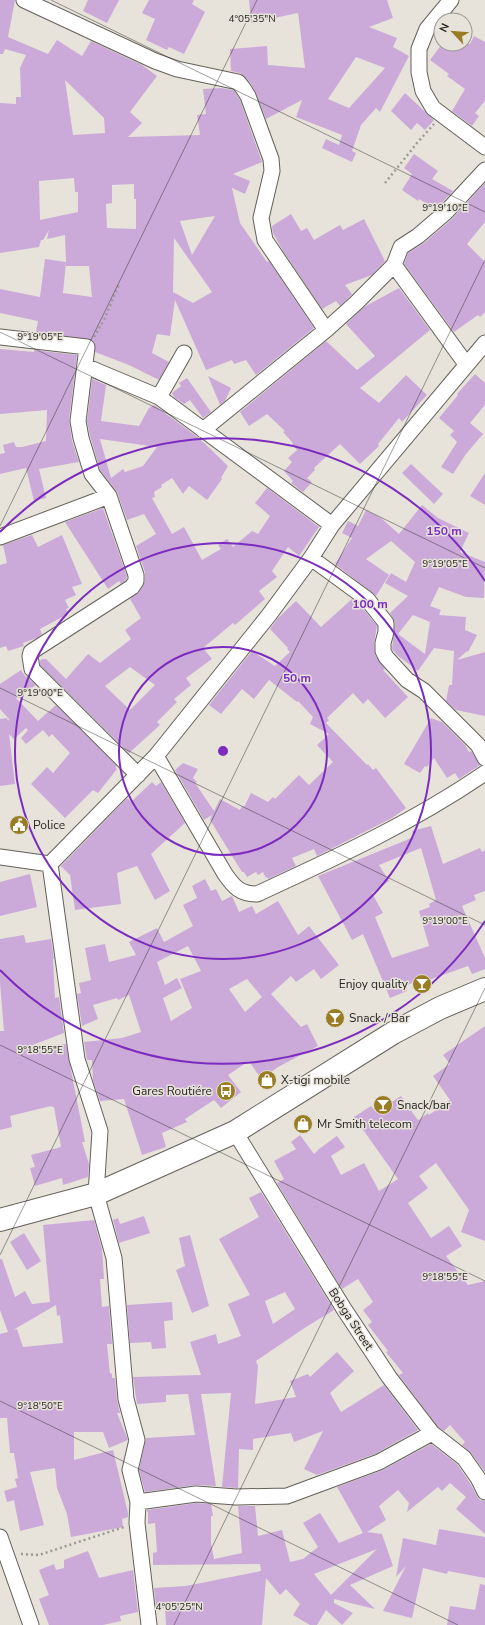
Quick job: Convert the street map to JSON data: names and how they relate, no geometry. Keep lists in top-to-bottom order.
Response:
{
  "streets": {
    "street": ["Bobga Street"]
  },
  "places": {
    "public building": ["Police"],
    "bar": ["Enjoy quality", "Snack / Bar", "Snack/bar"],
    "shop": ["X-tigi mobile", "Mr Smith telecom"],
    "bus stop": ["Gares Routiére"]
  },
  "north": "top left",
  "coordinates": [
    "4°05'35\"N",
    "9°19'10\"E",
    "9°19'05\"E",
    "9°19'00\"E",
    "9°18'55\"E",
    "9°18'50\"E",
    "4°05'25\"N"
  ],
  "rings": ["150 m", "100 m", "50 m"]
}
